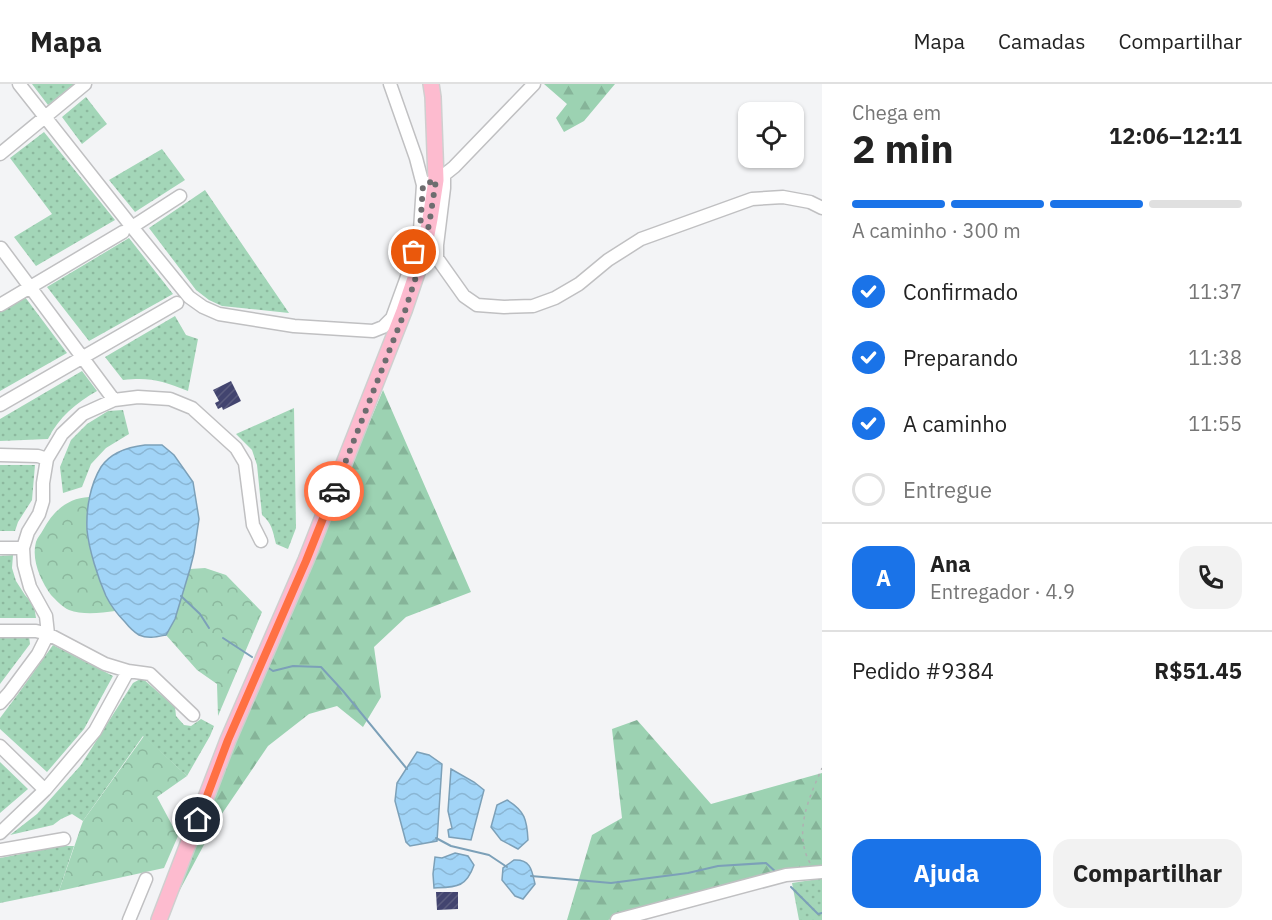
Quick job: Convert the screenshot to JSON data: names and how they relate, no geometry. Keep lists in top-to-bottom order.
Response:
{
  "page": {
    "header": "Mapa",
    "nav": ["Mapa", "Camadas", "Compartilhar"],
    "heading": ["2 min", "Chega em", "12:06–12:11"],
    "panel": [
      "Ana",
      "Entregador · 4.9",
      "Pedido #9384",
      "R$51.45"
    ],
    "bar": "A caminho · 300 m",
    "list": [
      ["Confirmado", "11:37"],
      ["Preparando", "11:38"],
      ["A caminho", "11:55"],
      "Entregue"
    ],
    "round": "A",
    "buttons": ["Ajuda", "Compartilhar"]
  }
}
